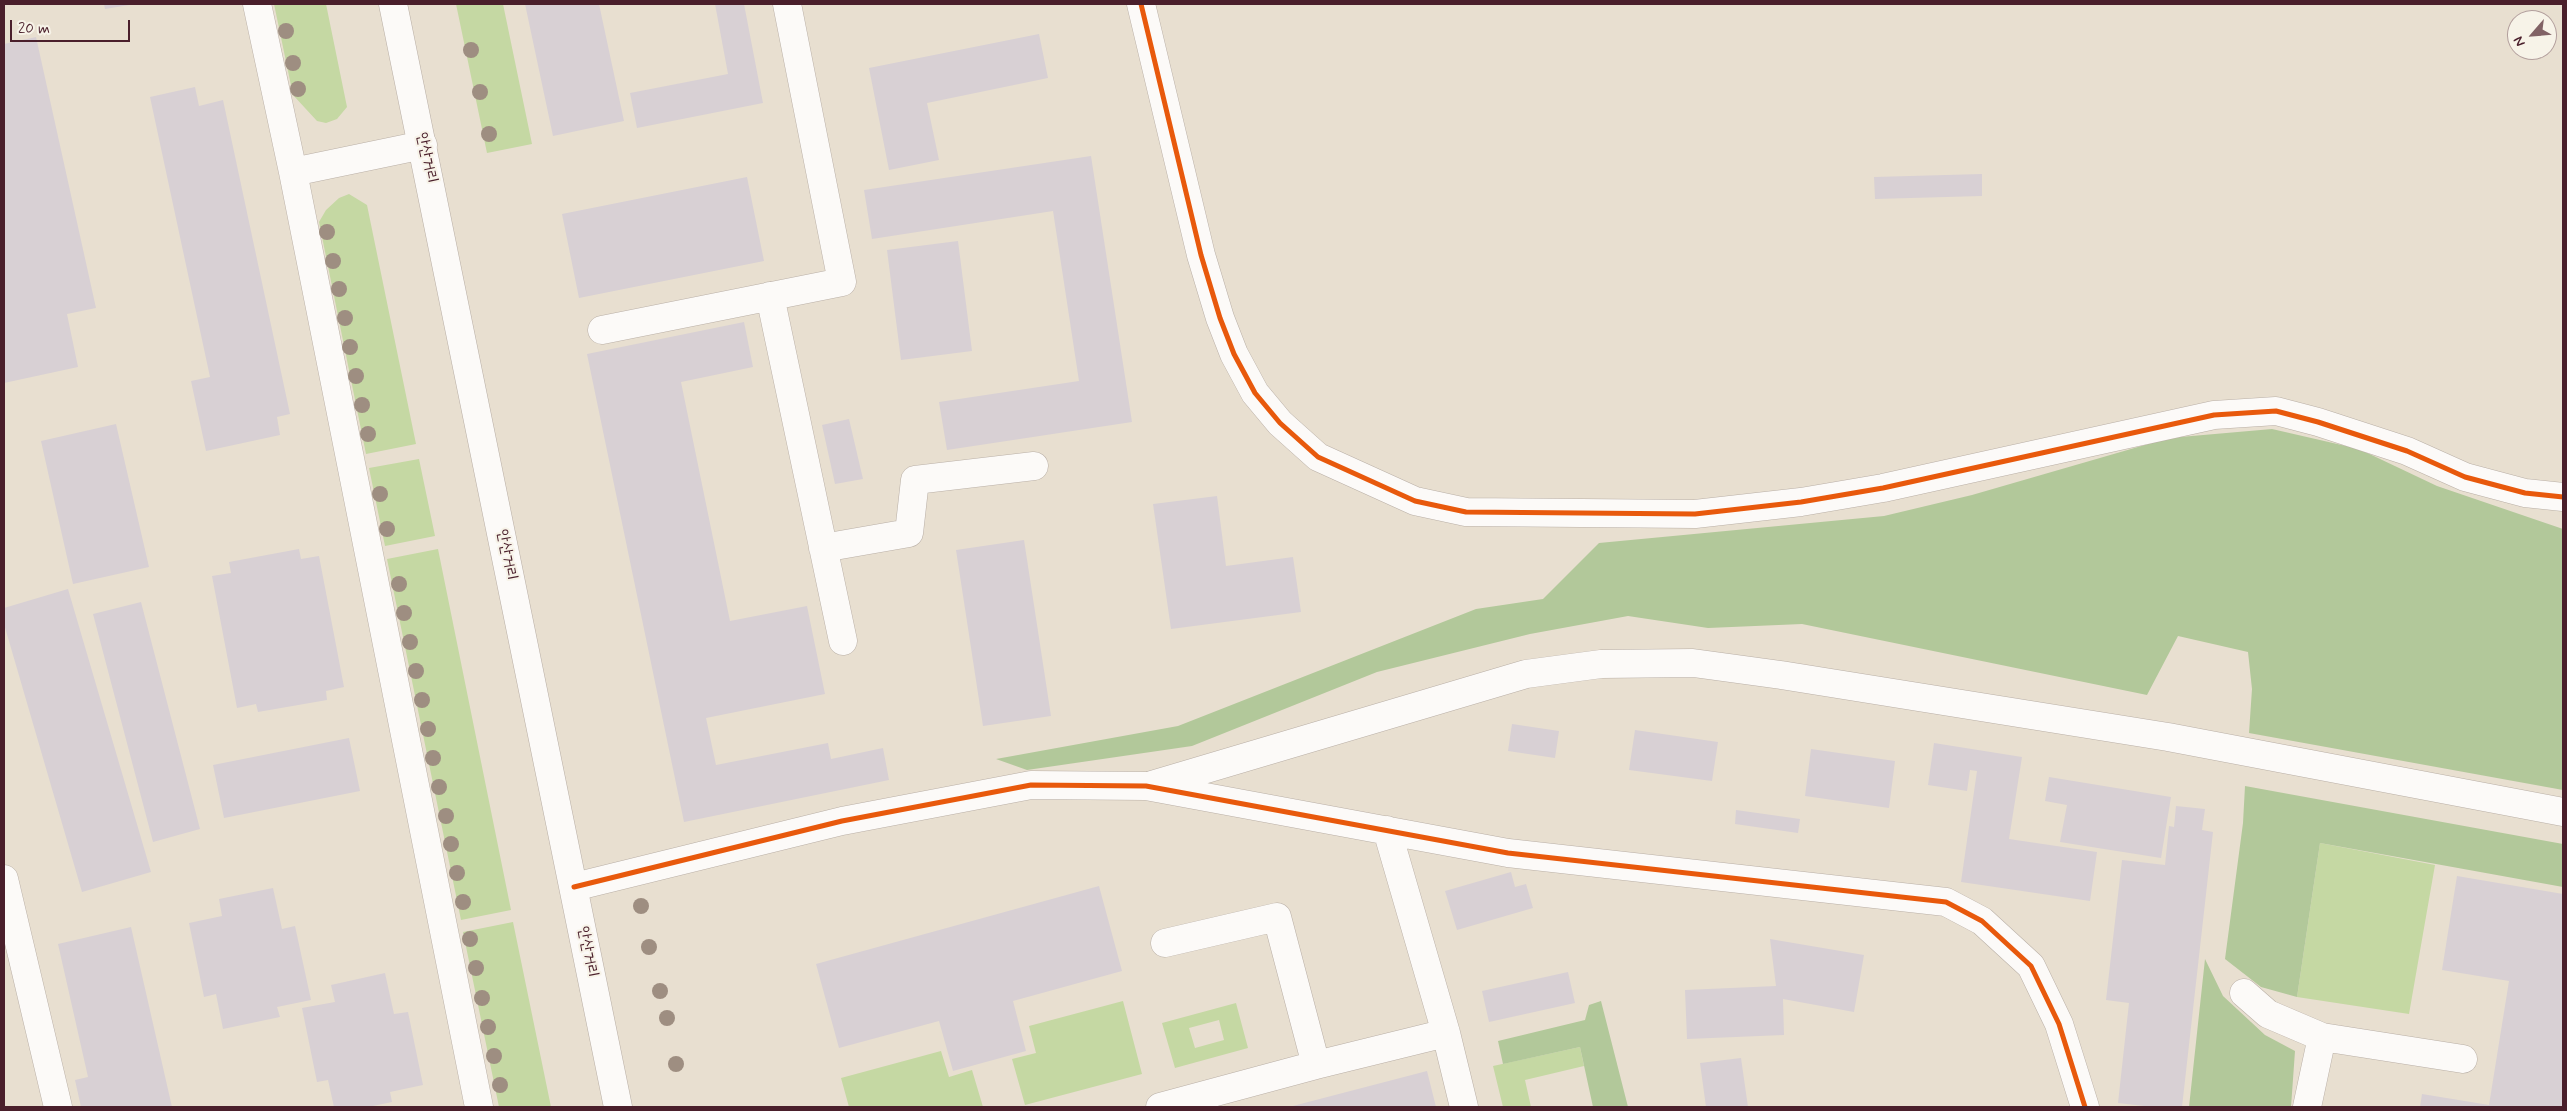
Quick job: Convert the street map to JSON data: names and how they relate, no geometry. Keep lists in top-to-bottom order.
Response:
{
  "streets": {
    "street": ["안산거리"]
  },
  "scale_bar": "20 m",
  "north": "bottom left"
}
